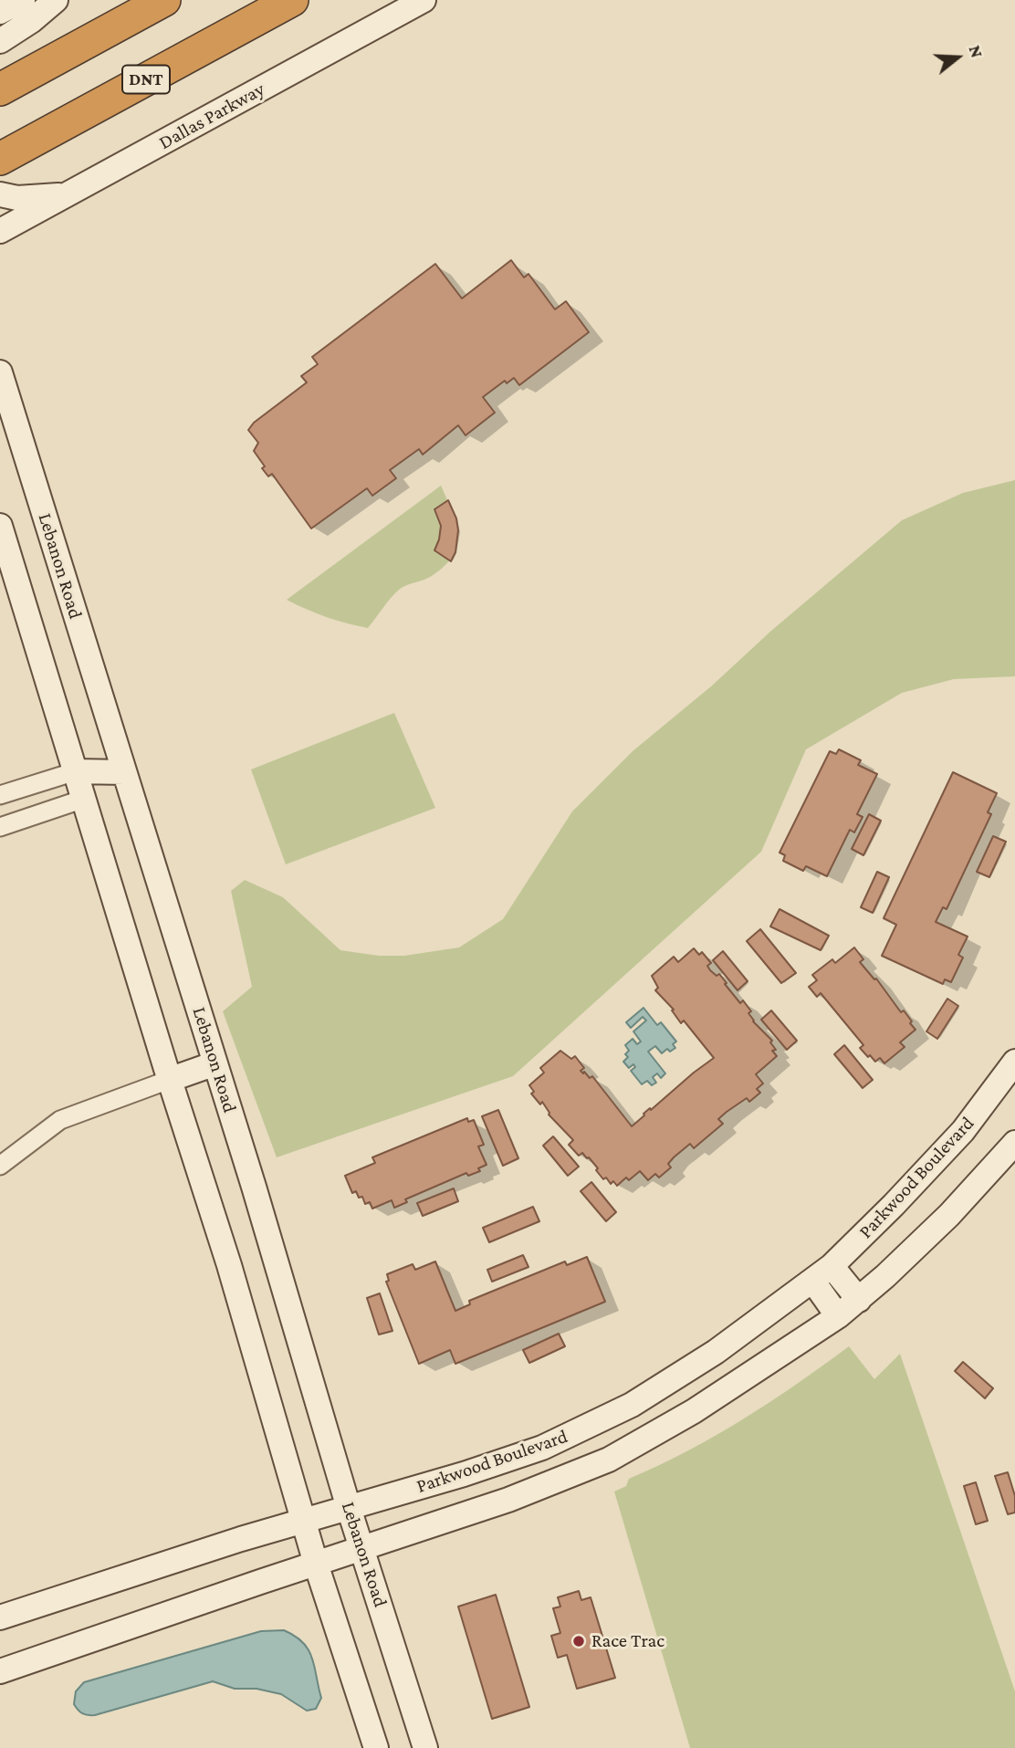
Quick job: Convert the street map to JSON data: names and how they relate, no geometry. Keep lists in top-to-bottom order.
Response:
{
  "streets": {
    "highway": ["DNT"],
    "main road": ["Dallas Parkway", "Lebanon Road", "Parkwood Boulevard"]
  },
  "crossings": [
    ["Lebanon Road", "Parkwood Boulevard"]
  ],
  "places": ["Race Trac"],
  "north": "right"
}
